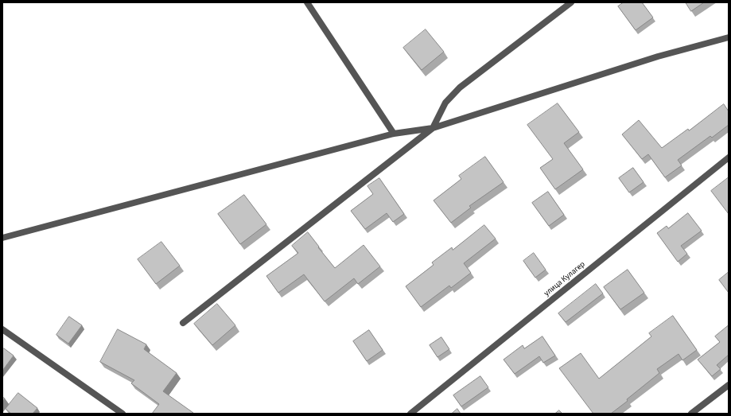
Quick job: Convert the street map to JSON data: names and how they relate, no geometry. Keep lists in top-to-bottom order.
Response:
{
  "streets": {
    "street": ["улица Кулагер"]
  }
}
